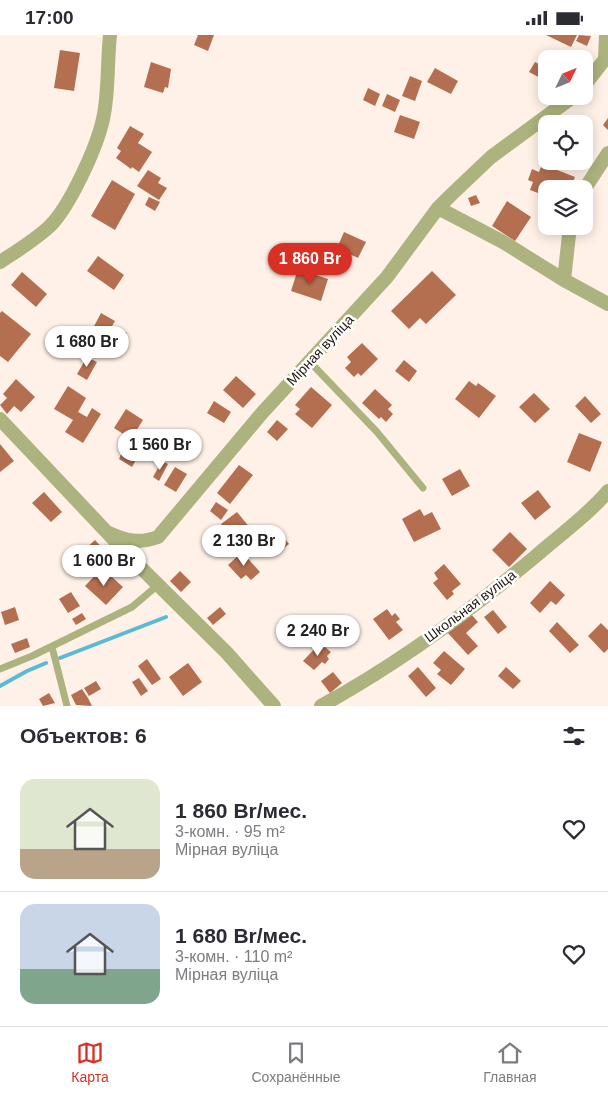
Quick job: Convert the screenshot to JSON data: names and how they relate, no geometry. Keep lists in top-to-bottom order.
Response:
{
  "streets": {
    "street": ["Мірная вуліца", "Школьная вуліца"]
  },
  "north": "top right",
  "page": {
    "status": "17:00",
    "price": [
      "1 860 Br",
      "1 680 Br",
      "1 560 Br",
      "2 130 Br",
      "1 600 Br",
      "2 240 Br"
    ],
    "heading": "Объектов: 6",
    "list": [
      {
        "name": "1 860 Br/мес.",
        "note": "3-комн. · 95 m² · Мірная вуліца"
      },
      {
        "name": "1 680 Br/мес.",
        "note": "3-комн. · 110 m² · Мірная вуліца"
      }
    ],
    "tabs": ["Карта", "Сохранённые", "Главная"]
  }
}
